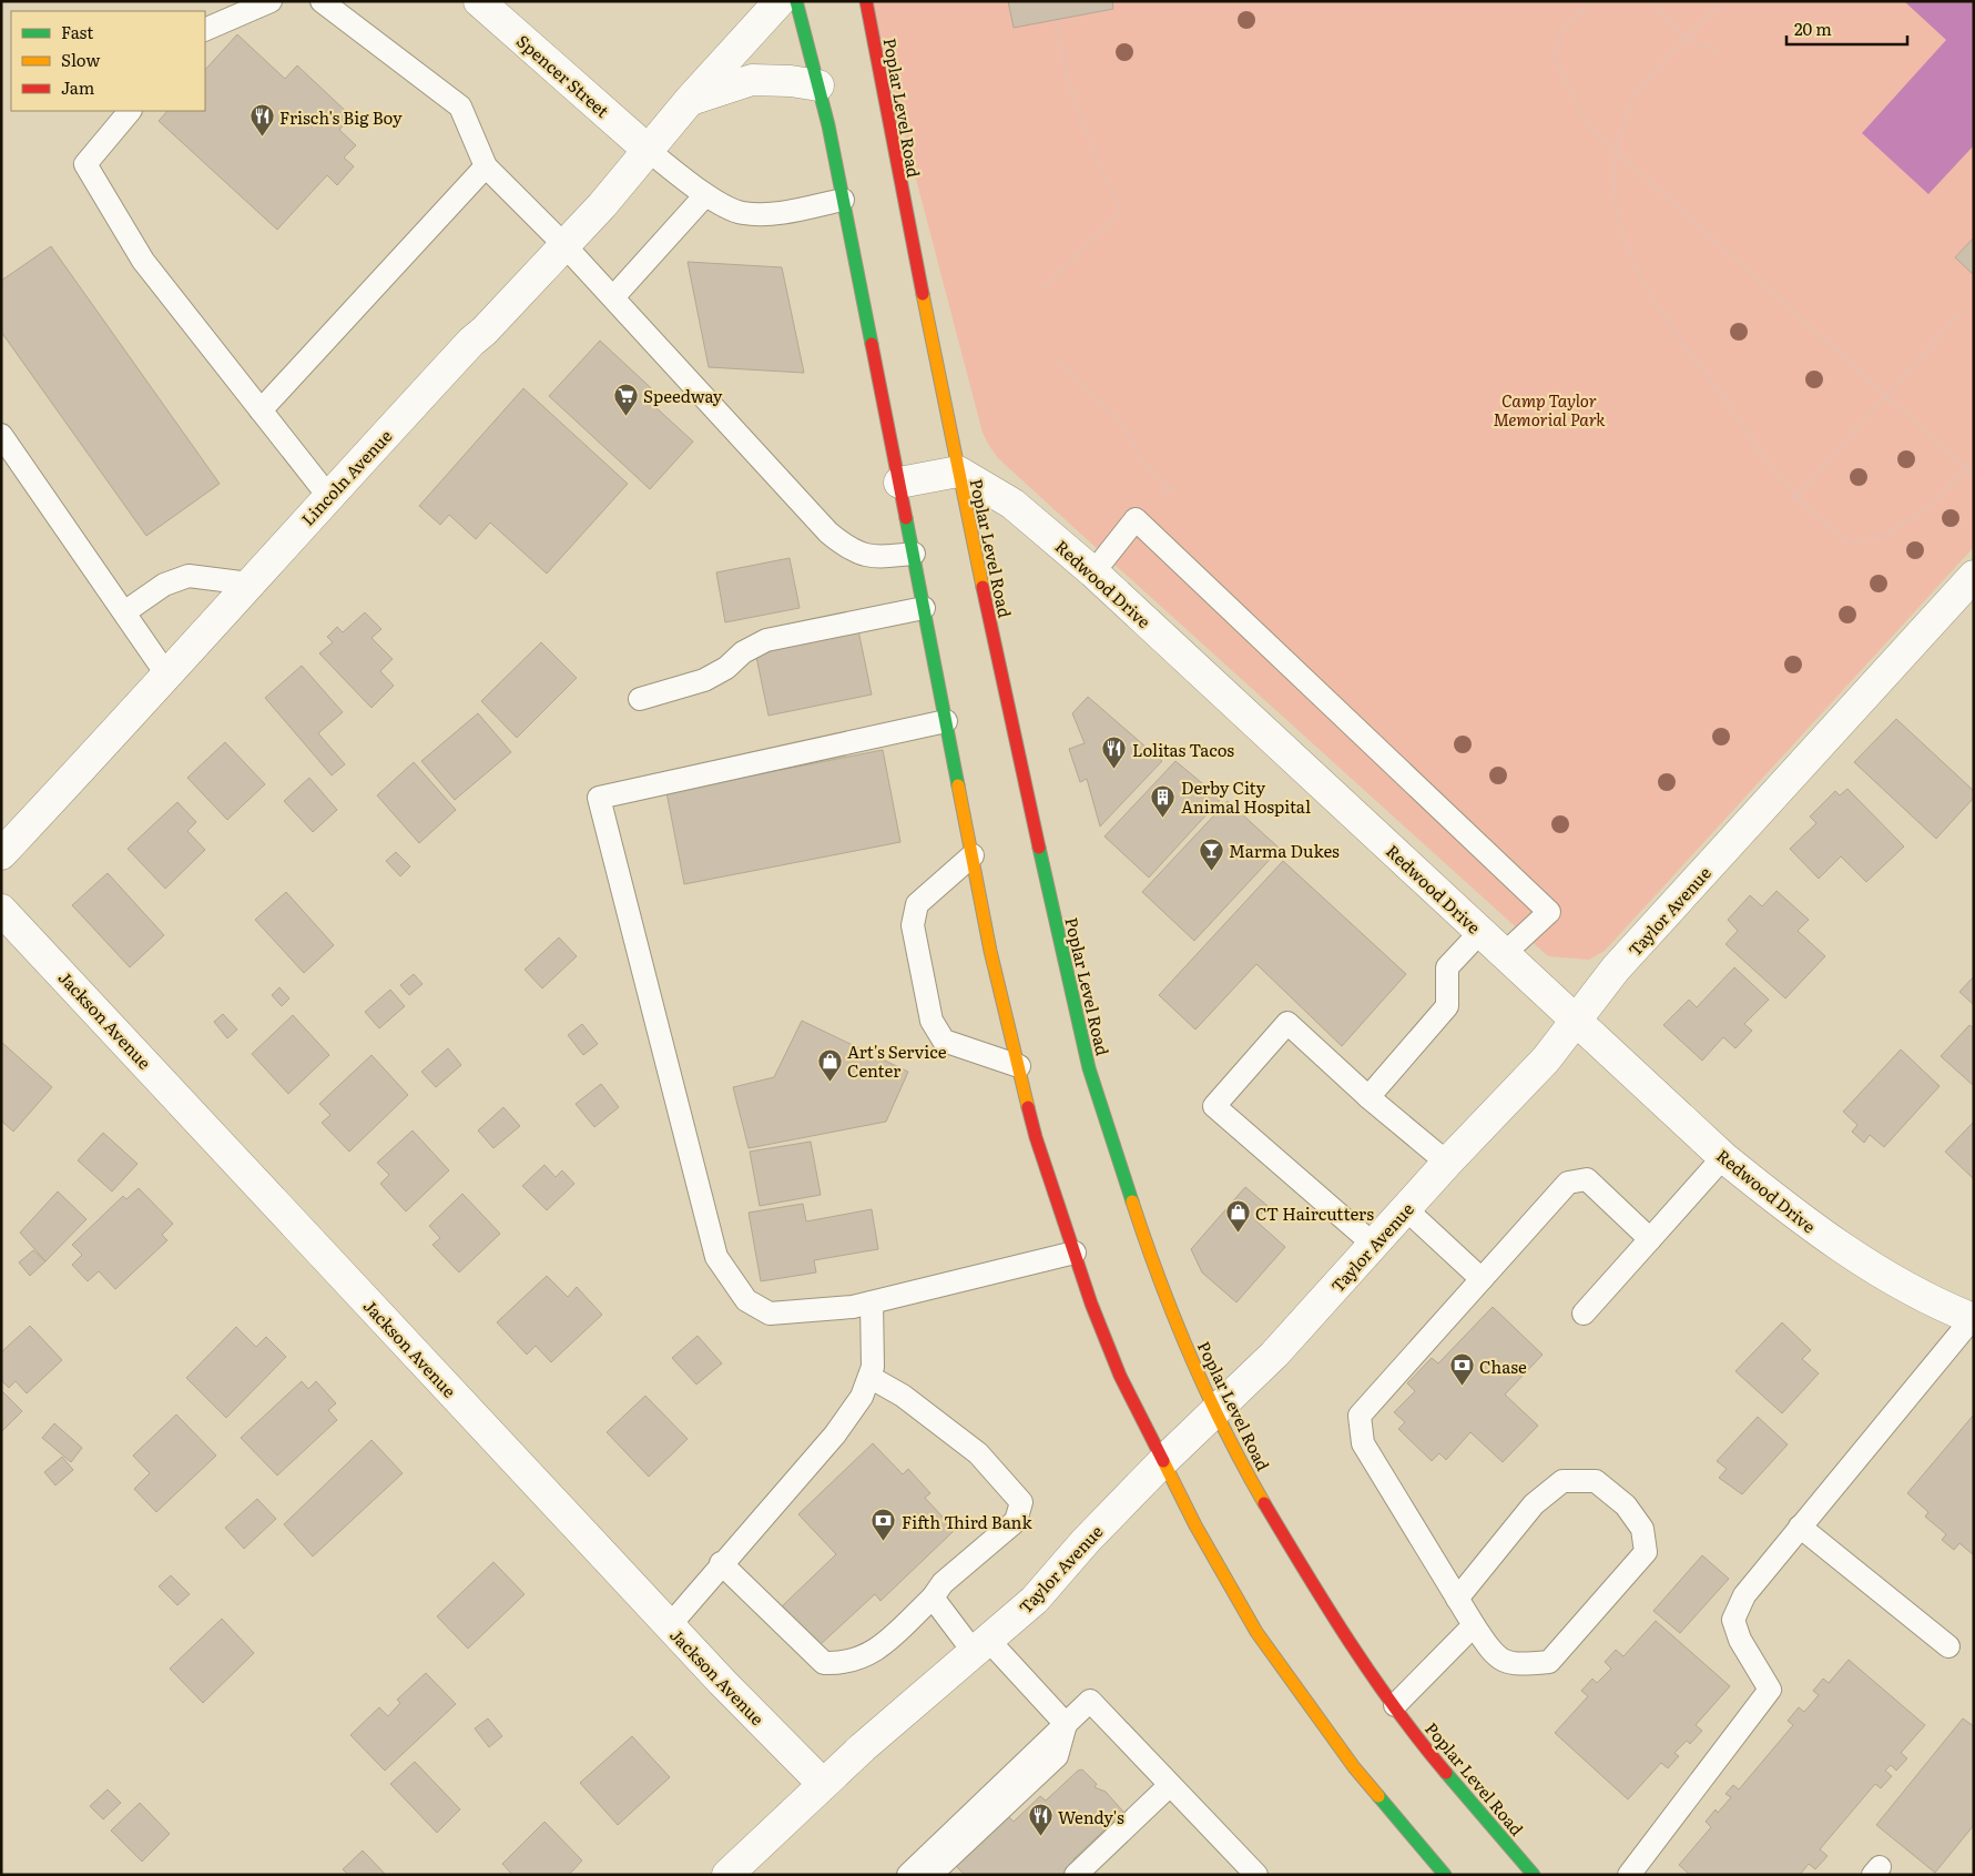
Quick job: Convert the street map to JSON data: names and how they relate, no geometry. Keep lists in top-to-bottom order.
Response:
{
  "streets": {
    "main road": ["Poplar Level Road"],
    "street": [
      "Spencer Street",
      "Lincoln Avenue",
      "Redwood Drive",
      "Taylor Avenue",
      "Jackson Avenue"
    ]
  },
  "crossings": [
    ["Spencer Street", "Lincoln Avenue"],
    ["Poplar Level Road", "Redwood Drive"],
    ["Poplar Level Road", "Taylor Avenue"],
    ["Redwood Drive", "Taylor Avenue"],
    ["Taylor Avenue", "Jackson Avenue"]
  ],
  "parks": ["Camp Taylor Memorial Park"],
  "places": {
    "restaurant": ["Frisch's Big Boy", "Lolitas Tacos", "Wendy's"],
    "supermarket": ["Speedway"],
    "building": ["Derby City Animal Hospital"],
    "bar": ["Marma Dukes"],
    "shop": ["Art's Service Center", "CT Haircutters"],
    "bank": ["Chase", "Fifth Third Bank"]
  },
  "legend": ["Fast", "Slow", "Jam"],
  "scale_bar": "20 m"
}
